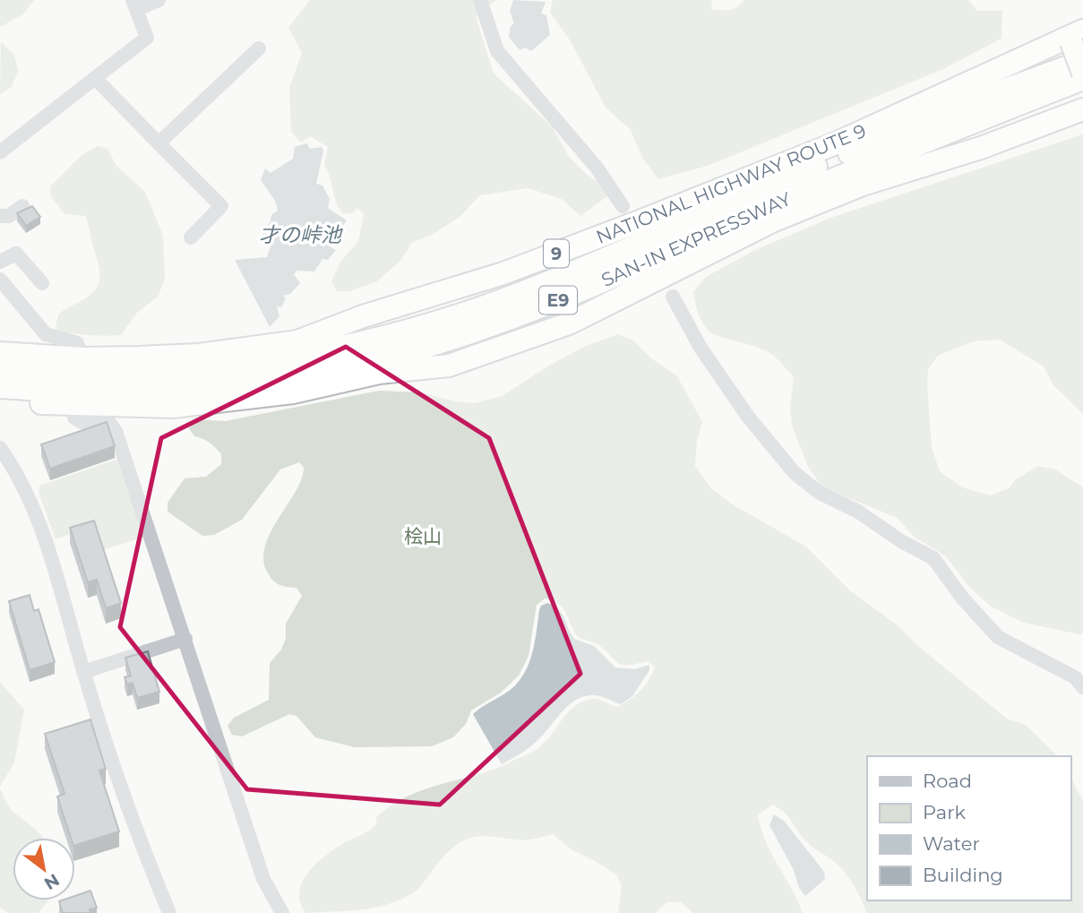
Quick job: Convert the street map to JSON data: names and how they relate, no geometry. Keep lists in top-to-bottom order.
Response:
{
  "streets": {
    "highway": [
      "NATIONAL HIGHWAY ROUTE 9",
      "SAN-IN EXPRESSWAY",
      "9",
      "E9"
    ]
  },
  "water": ["才の峠池"],
  "parks": ["桧山"],
  "legend": [
    "Road",
    "Park",
    "Water",
    "Building"
  ],
  "north": "bottom right"
}
